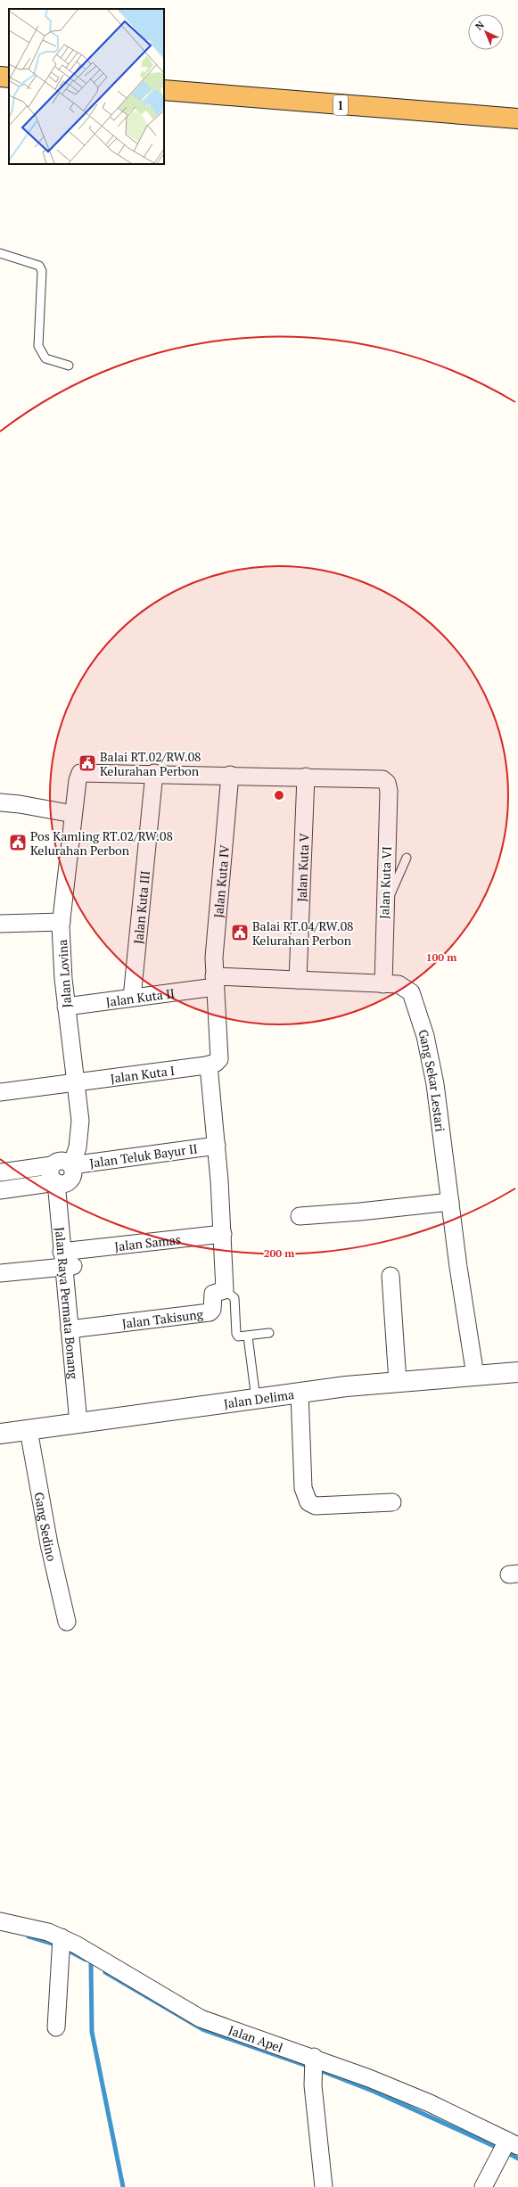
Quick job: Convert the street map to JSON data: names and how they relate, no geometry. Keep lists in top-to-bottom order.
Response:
{
  "streets": {
    "highway": ["1"],
    "street": [
      "Jalan Kuta V",
      "Jalan Kuta IV",
      "Jalan Kuta VI",
      "Jalan Kuta III",
      "Jalan Lovina",
      "Jalan Kuta II",
      "Jalan Kuta I",
      "Gang Sekar Lestari",
      "Jalan Teluk Bayur II",
      "Jalan Samas",
      "Jalan Raya Permata Bonang",
      "Jalan Takisung",
      "Jalan Delima",
      "Gang Sedino",
      "Jalan Apel"
    ]
  },
  "crossings": [
    ["Jalan Kuta V", "Jalan Kuta VI"],
    ["Jalan Kuta V", "Jalan Kuta II"],
    ["Jalan Kuta V", "Gang Sekar Lestari"],
    ["Jalan Kuta IV", "Jalan Kuta II"],
    ["Jalan Kuta IV", "Jalan Kuta I"],
    ["Jalan Kuta VI", "Gang Sekar Lestari"],
    ["Jalan Kuta III", "Jalan Lovina"],
    ["Jalan Kuta III", "Jalan Kuta II"],
    ["Jalan Lovina", "Jalan Kuta II"],
    ["Jalan Lovina", "Jalan Kuta I"],
    ["Jalan Lovina", "Jalan Teluk Bayur II"],
    ["Jalan Lovina", "Jalan Raya Permata Bonang"],
    ["Jalan Kuta II", "Gang Sekar Lestari"],
    ["Gang Sekar Lestari", "Jalan Delima"],
    ["Jalan Teluk Bayur II", "Jalan Raya Permata Bonang"],
    ["Jalan Samas", "Jalan Raya Permata Bonang"],
    ["Jalan Raya Permata Bonang", "Jalan Takisung"],
    ["Jalan Raya Permata Bonang", "Jalan Delima"],
    ["Jalan Delima", "Gang Sedino"]
  ],
  "places": {
    "public building": ["Balai RT.02/RW.08 Kelurahan Perbon", "Pos Kamling RT.02/RW.08 Kelurahan Perbon", "Balai RT.04/RW.08 Kelurahan Perbon"]
  },
  "north": "top left",
  "rings": ["100 m", "200 m"]
}
